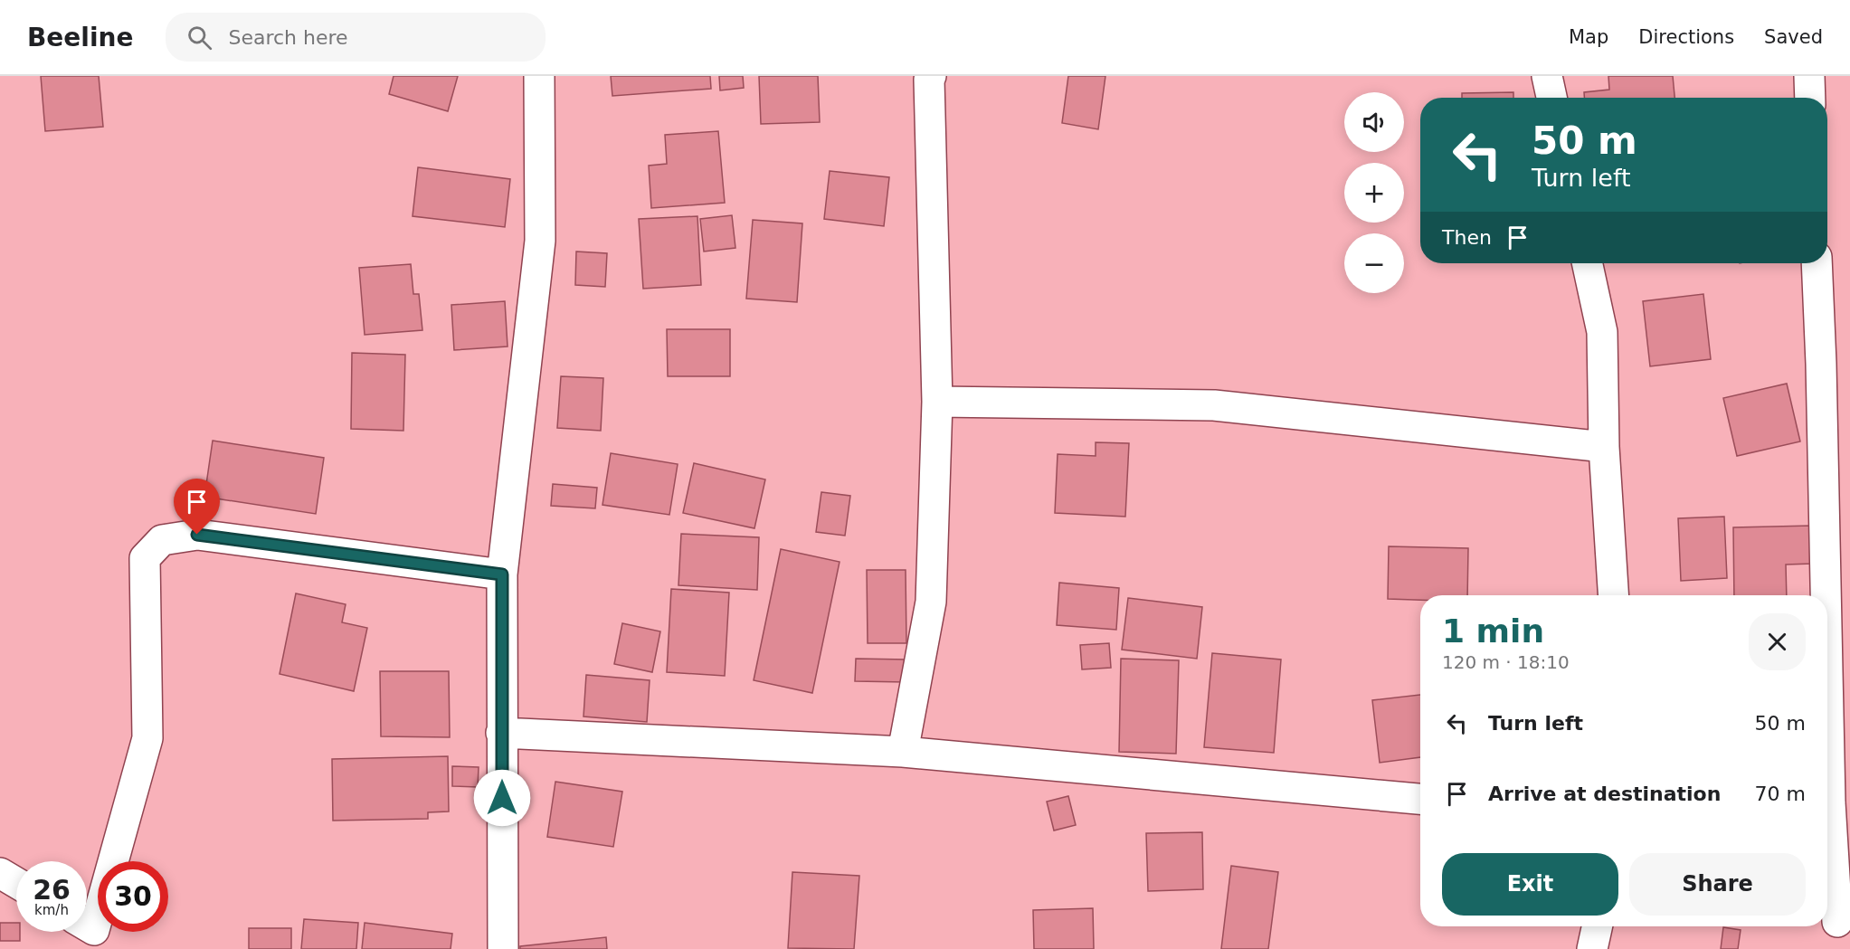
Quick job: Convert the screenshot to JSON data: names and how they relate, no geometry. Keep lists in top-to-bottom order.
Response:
{
  "page": {
    "header": "Beeline",
    "search": "Search here",
    "nav": ["Map", "Directions", "Saved"],
    "map_buttons": ["+", "−"],
    "turn": ["50 m", "Turn left"],
    "then": "Then",
    "heading": ["1 min", "120 m · 18:10"],
    "list": [
      {
        "name": "Turn left",
        "value": "50 m"
      },
      {
        "name": "Arrive at destination",
        "value": "70 m"
      }
    ],
    "buttons": ["Exit", "Share"],
    "speed": "26 km/h",
    "limit": "30"
  }
}
